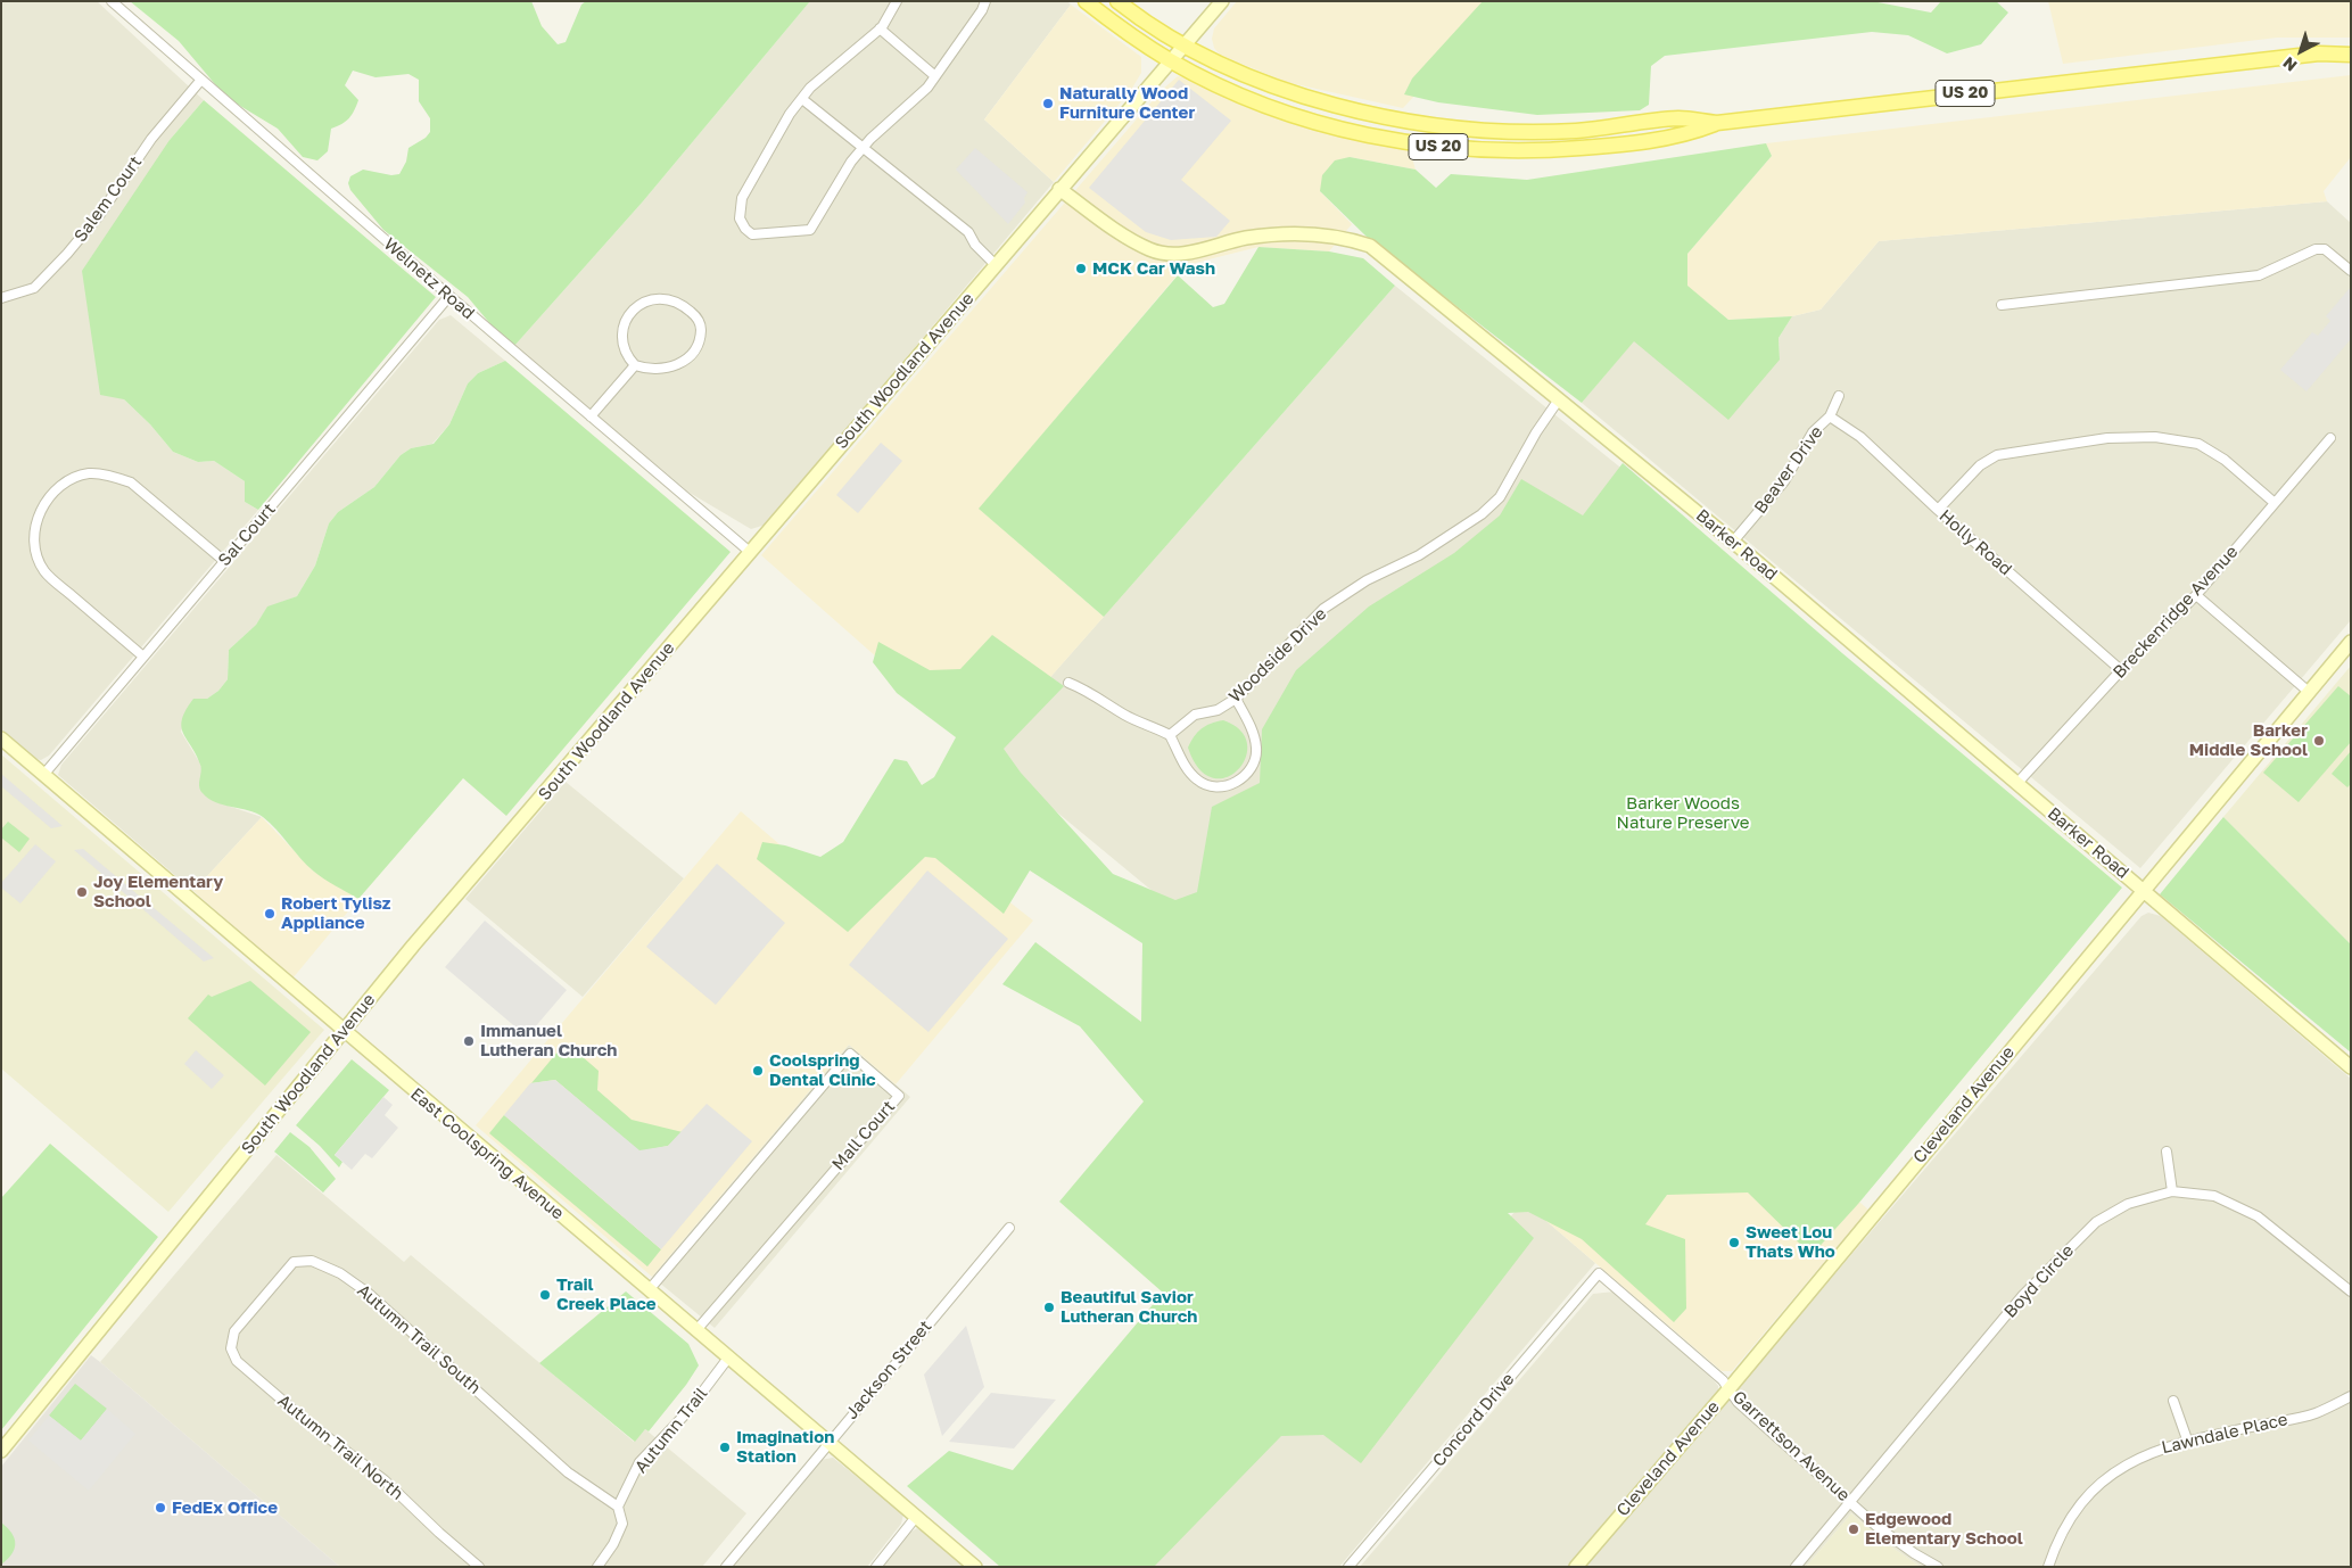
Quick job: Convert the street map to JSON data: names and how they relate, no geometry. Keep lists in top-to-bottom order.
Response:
{
  "streets": {
    "main road": ["US 20"],
    "street": [
      "Salem Court",
      "Welnetz Road",
      "South Woodland Avenue",
      "Beaver Drive",
      "Sal Court",
      "Holly Road",
      "Barker Road",
      "Breckenridge Avenue",
      "Woodside Drive",
      "Cleveland Avenue",
      "Mall Court",
      "East Coolspring Avenue",
      "Boyd Circle",
      "Autumn Trail South",
      "Jackson Street",
      "Concord Drive",
      "Autumn Trail",
      "Lawndale Place",
      "Garrettson Avenue",
      "Autumn Trail North"
    ]
  },
  "crossings": [
    ["US 20", "South Woodland Avenue"],
    ["Salem Court", "Welnetz Road"],
    ["Welnetz Road", "South Woodland Avenue"],
    ["Welnetz Road", "Sal Court"],
    ["South Woodland Avenue", "Barker Road"],
    ["South Woodland Avenue", "East Coolspring Avenue"],
    ["Beaver Drive", "Holly Road"],
    ["Beaver Drive", "Barker Road"],
    ["Sal Court", "East Coolspring Avenue"],
    ["Holly Road", "Breckenridge Avenue"],
    ["Barker Road", "Breckenridge Avenue"],
    ["Barker Road", "Woodside Drive"],
    ["Barker Road", "Cleveland Avenue"],
    ["Cleveland Avenue", "Garrettson Avenue"],
    ["Mall Court", "East Coolspring Avenue"],
    ["East Coolspring Avenue", "Jackson Street"],
    ["East Coolspring Avenue", "Autumn Trail"],
    ["Boyd Circle", "Garrettson Avenue"],
    ["Autumn Trail South", "Autumn Trail"],
    ["Autumn Trail South", "Autumn Trail North"],
    ["Concord Drive", "Garrettson Avenue"]
  ],
  "parks": ["Barker Woods Nature Preserve"],
  "places": [
    "Naturally Wood Furniture Center",
    "MCK Car Wash",
    "Barker Middle School",
    "Joy Elementary School",
    "Robert Tylisz Appliance",
    "Immanuel Lutheran Church",
    "Coolspring Dental Clinic",
    "Sweet Lou Thats Who",
    "Trail Creek Place",
    "Beautiful Savior Lutheran Church",
    "Imagination Station",
    "FedEx Office",
    "Edgewood Elementary School"
  ],
  "north": "bottom left"
}
